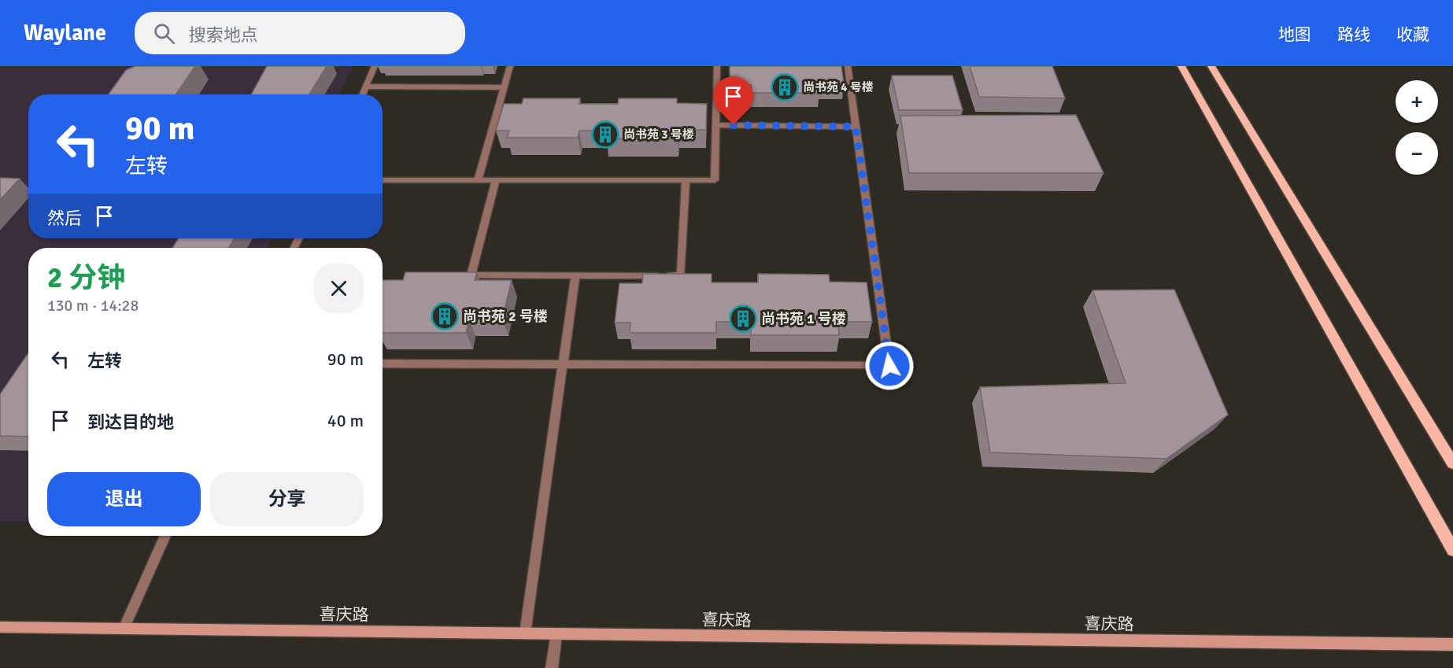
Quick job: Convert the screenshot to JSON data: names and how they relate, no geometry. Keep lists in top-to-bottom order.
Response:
{
  "streets": {
    "main road": ["喜庆路"]
  },
  "places": {
    "building": [
      "尚书苑 4 号楼",
      "尚书苑 3 号楼",
      "尚书苑 2 号楼",
      "尚书苑 1 号楼"
    ]
  },
  "page": {
    "header": "Waylane",
    "search": "搜索地点",
    "nav": ["地图", "路线", "收藏"],
    "map_buttons": ["+", "−"],
    "turn": ["90 m", "左转"],
    "then": "然后",
    "heading": ["2 分钟", "130 m · 14:28"],
    "list": [
      {
        "name": "左转",
        "value": "90 m"
      },
      {
        "name": "到达目的地",
        "value": "40 m"
      }
    ],
    "buttons": ["退出", "分享"]
  }
}
